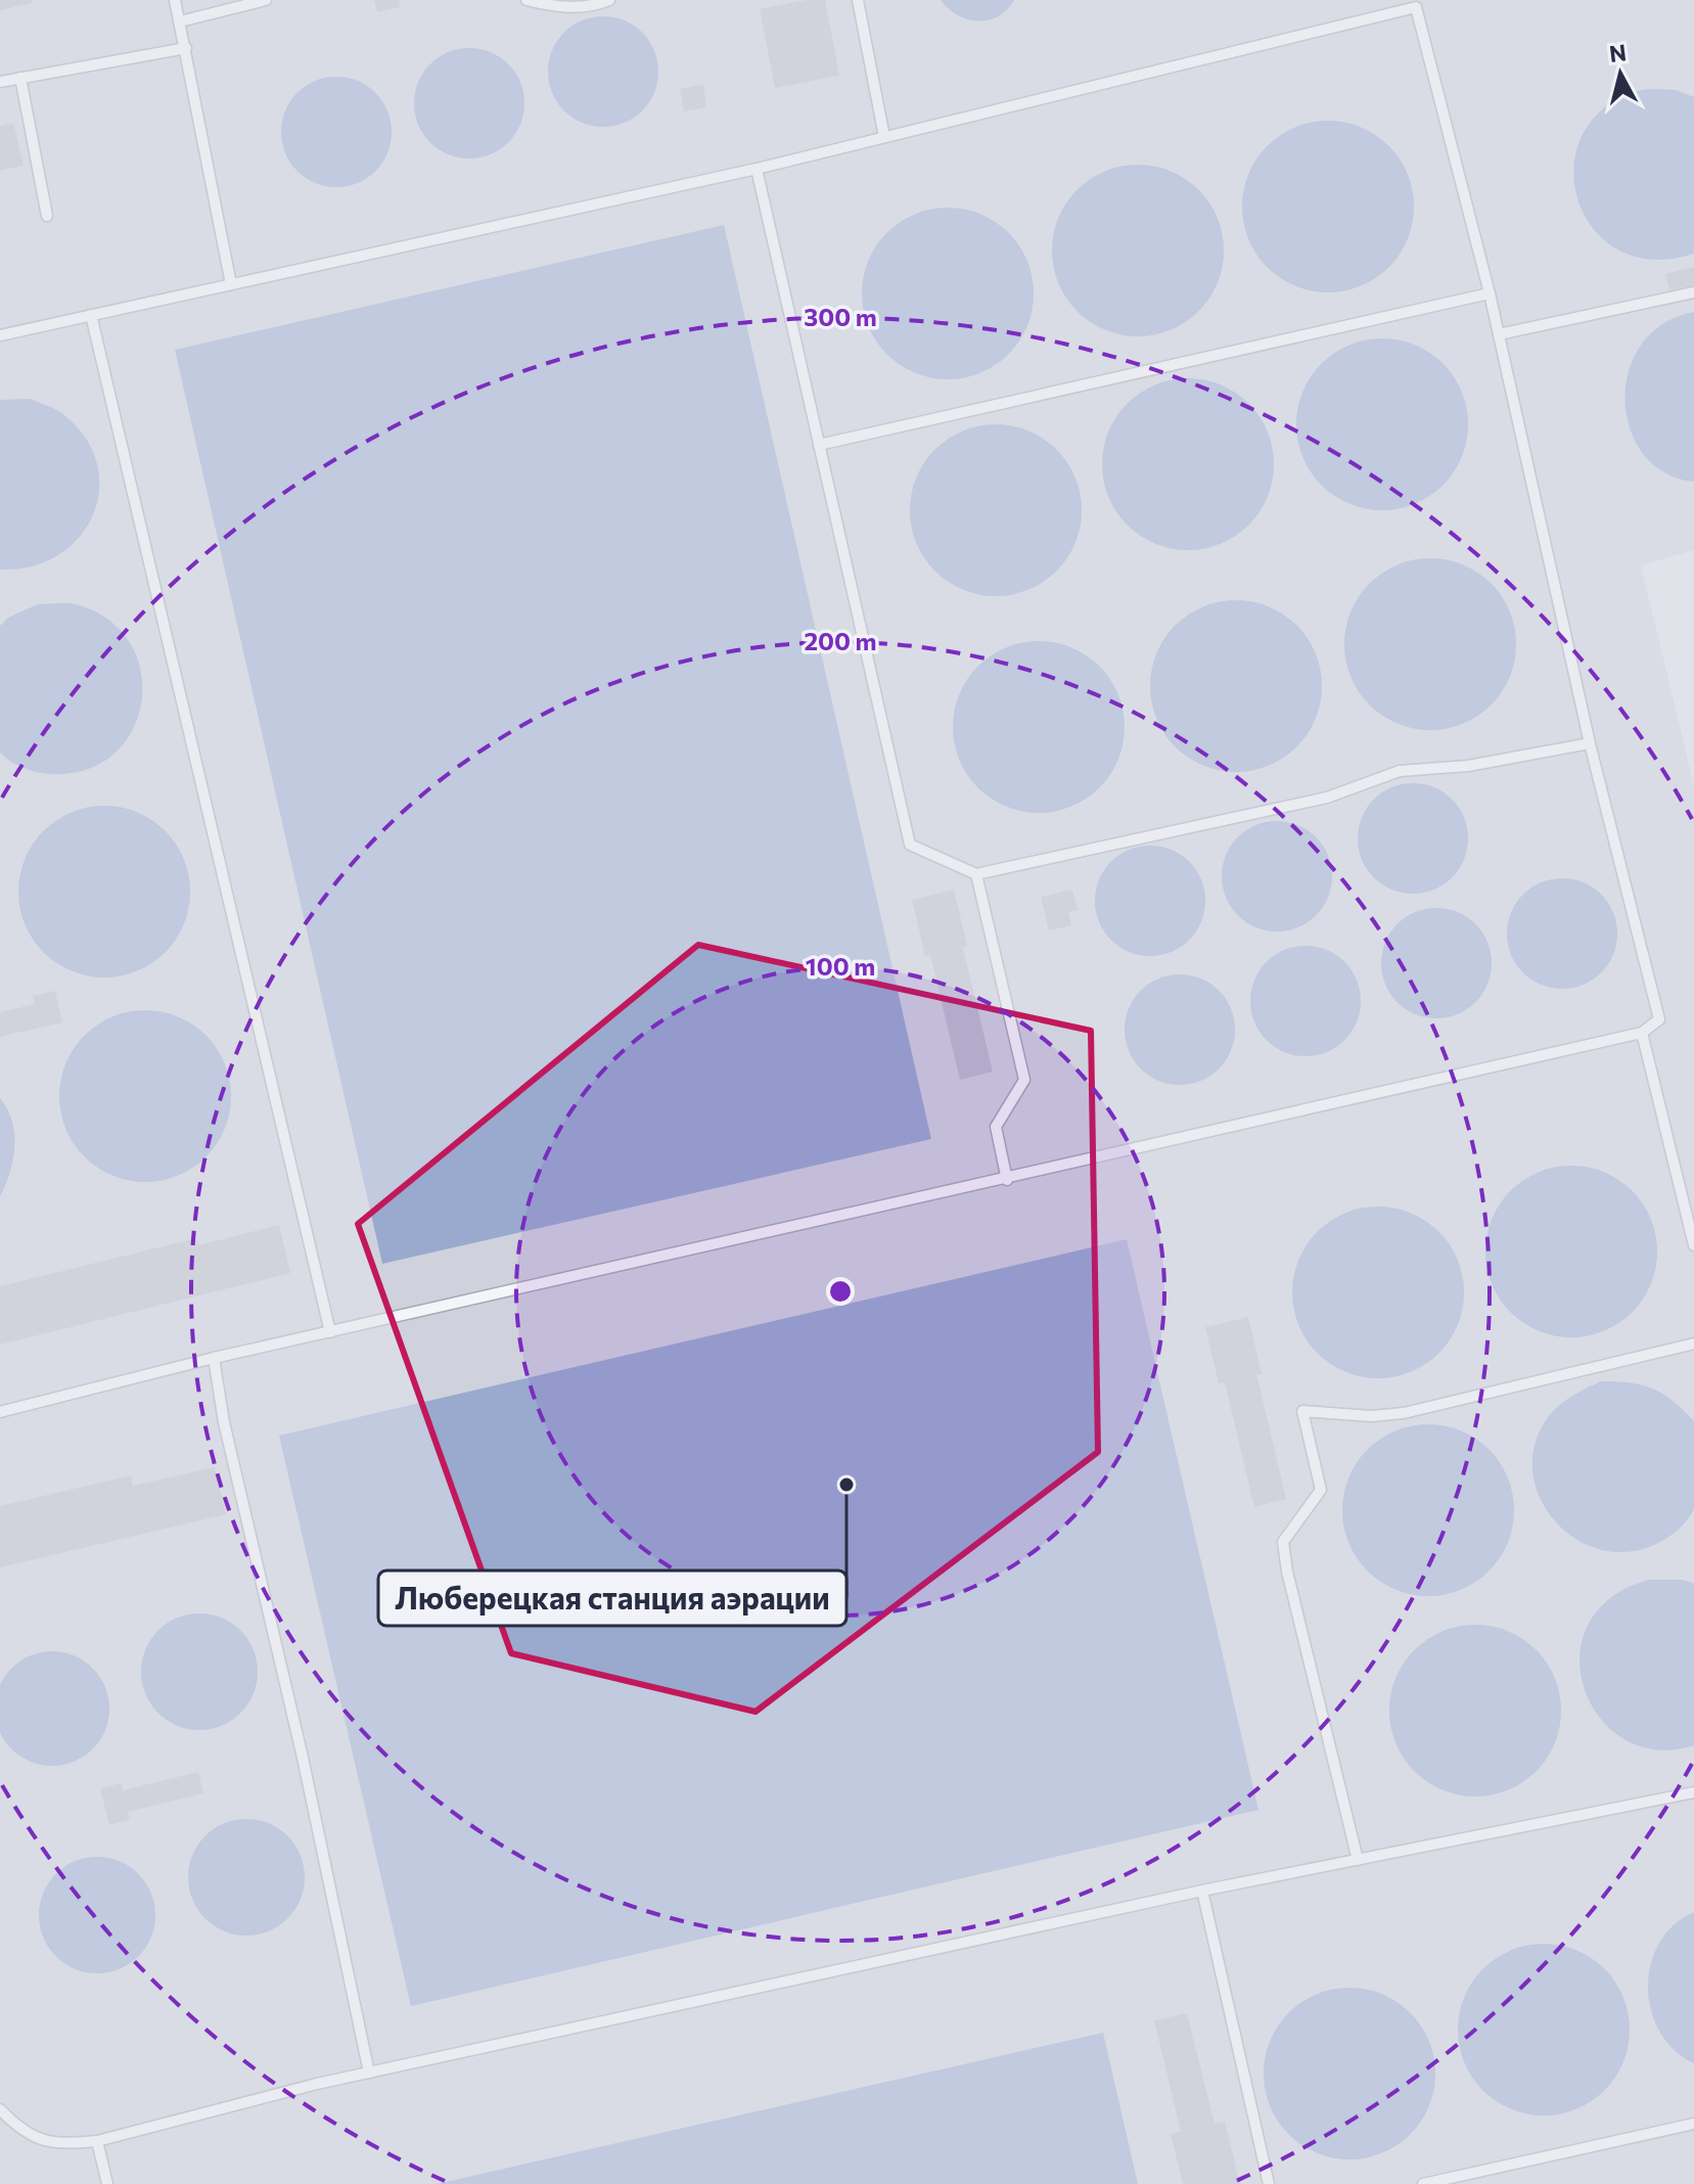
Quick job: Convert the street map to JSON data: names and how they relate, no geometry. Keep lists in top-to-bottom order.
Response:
{
  "places": ["Люберецкая станция аэрации"],
  "north": "top",
  "rings": ["300 m", "200 m", "100 m"]
}
